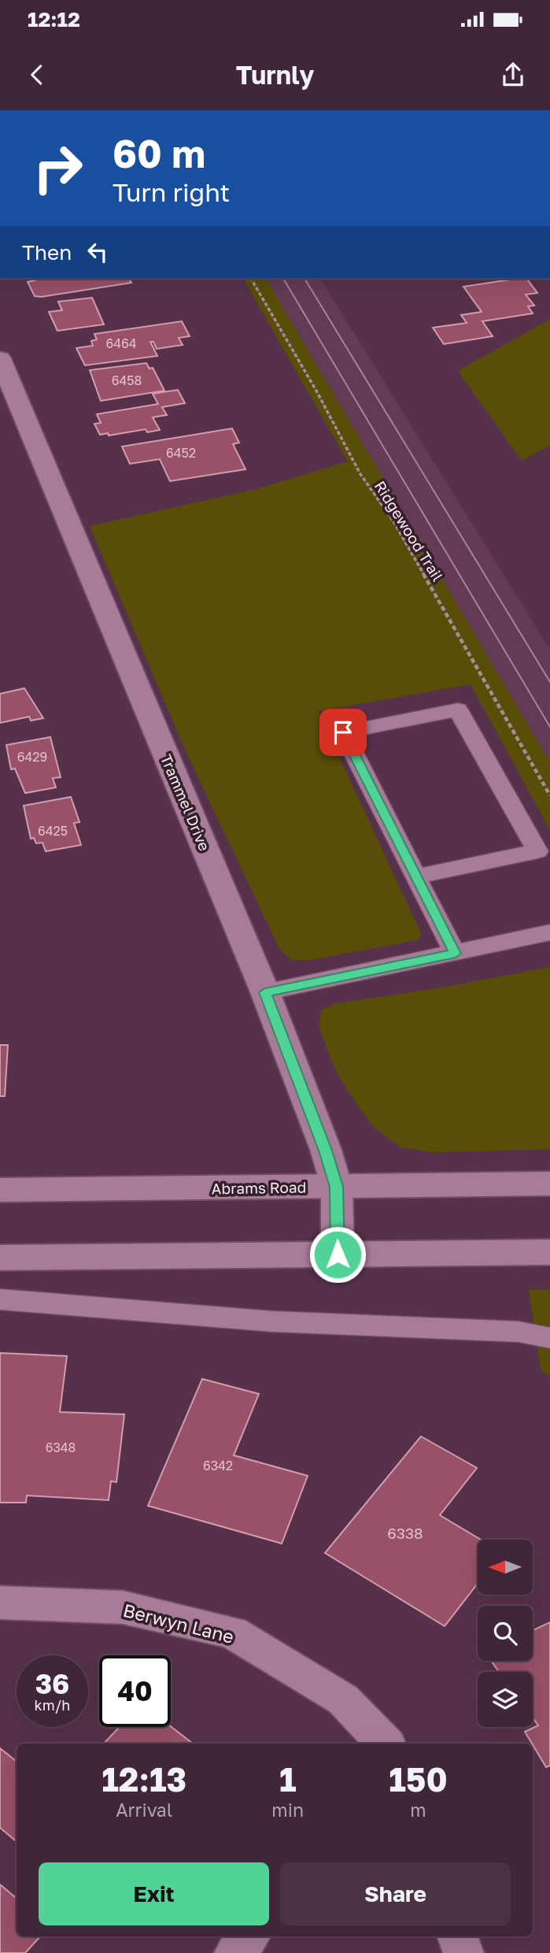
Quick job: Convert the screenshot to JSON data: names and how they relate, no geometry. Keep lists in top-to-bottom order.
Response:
{
  "streets": {
    "street": ["Trammel Drive", "Abrams Road", "Berwyn Lane"],
    "path": ["Ridgewood Trail"]
  },
  "crossings": [
    ["Trammel Drive", "Abrams Road"]
  ],
  "house_numbers": [
    "6464",
    "6458",
    "6452",
    "6429",
    "6425",
    "6348",
    "6342",
    "6338"
  ],
  "north": "left",
  "page": {
    "status": "12:12",
    "header": "Turnly",
    "turn": ["60 m", "Turn right"],
    "then": "Then",
    "speed": "36 km/h",
    "limit": "40",
    "eta": [
      "12:13",
      "Arrival",
      "1",
      "min",
      "150",
      "m"
    ],
    "buttons": ["Exit", "Share"]
  }
}
